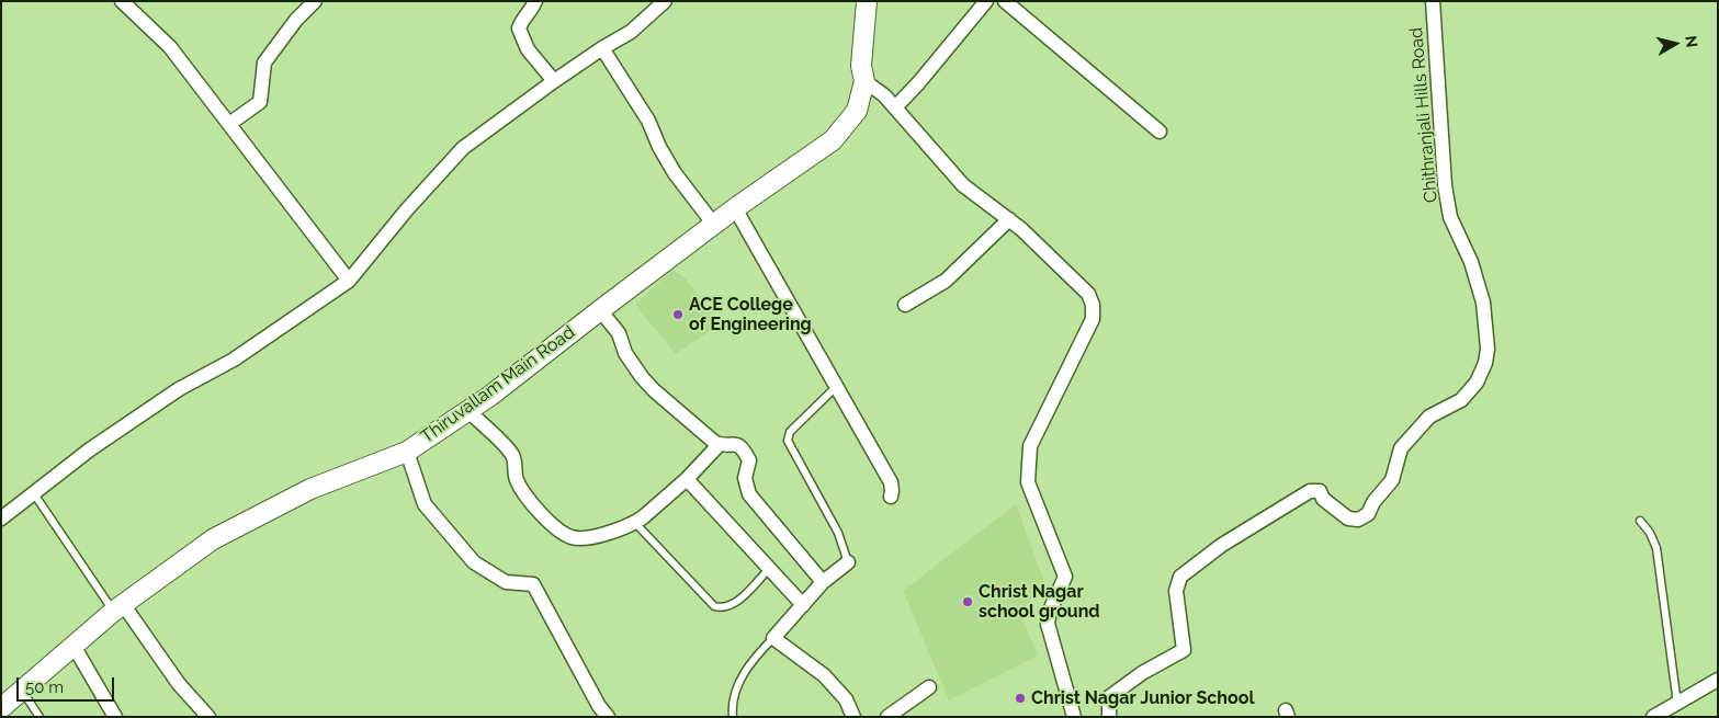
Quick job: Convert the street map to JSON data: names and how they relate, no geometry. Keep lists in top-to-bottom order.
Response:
{
  "streets": {
    "main road": ["Thiruvallam Main Road"],
    "street": ["Chithranjali Hills Road"]
  },
  "places": ["ACE College of Engineering", "Christ Nagar school ground", "Christ Nagar Junior School"],
  "scale_bar": "50 m",
  "north": "right"
}
